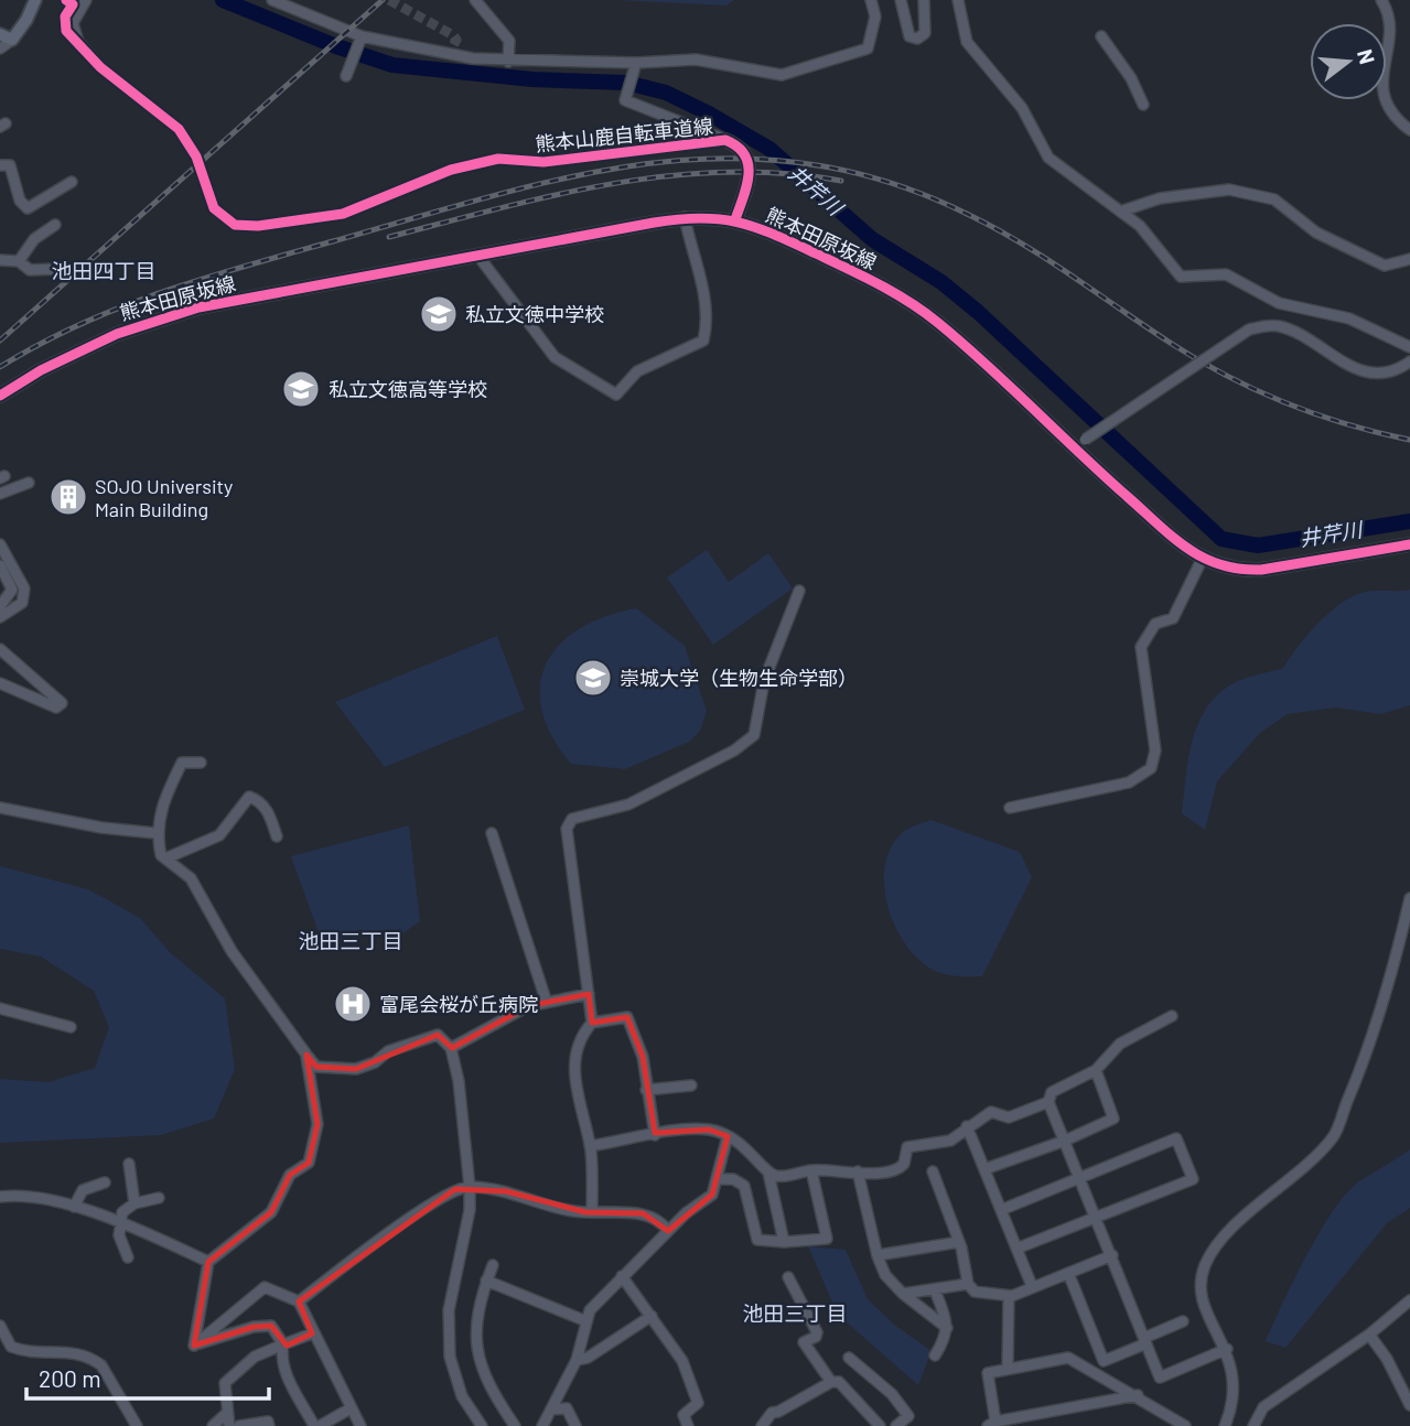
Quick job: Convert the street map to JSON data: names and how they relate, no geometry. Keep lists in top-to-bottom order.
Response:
{
  "streets": {
    "main road": ["熊本山鹿自転車道線", "熊本田原坂線"]
  },
  "crossings": [
    ["熊本山鹿自転車道線", "熊本田原坂線"]
  ],
  "districts": ["池田四丁目", "池田三丁目", "池田三丁目"],
  "water": ["井芹川"],
  "places": {
    "school or university": ["私立文徳中学校", "私立文徳高等学校", "崇城大学（生物生命学部）"],
    "building": ["SOJO University Main Building"],
    "hospital": ["富尾会桜が丘病院"]
  },
  "scale_bar": "200 m",
  "north": "right"
}
